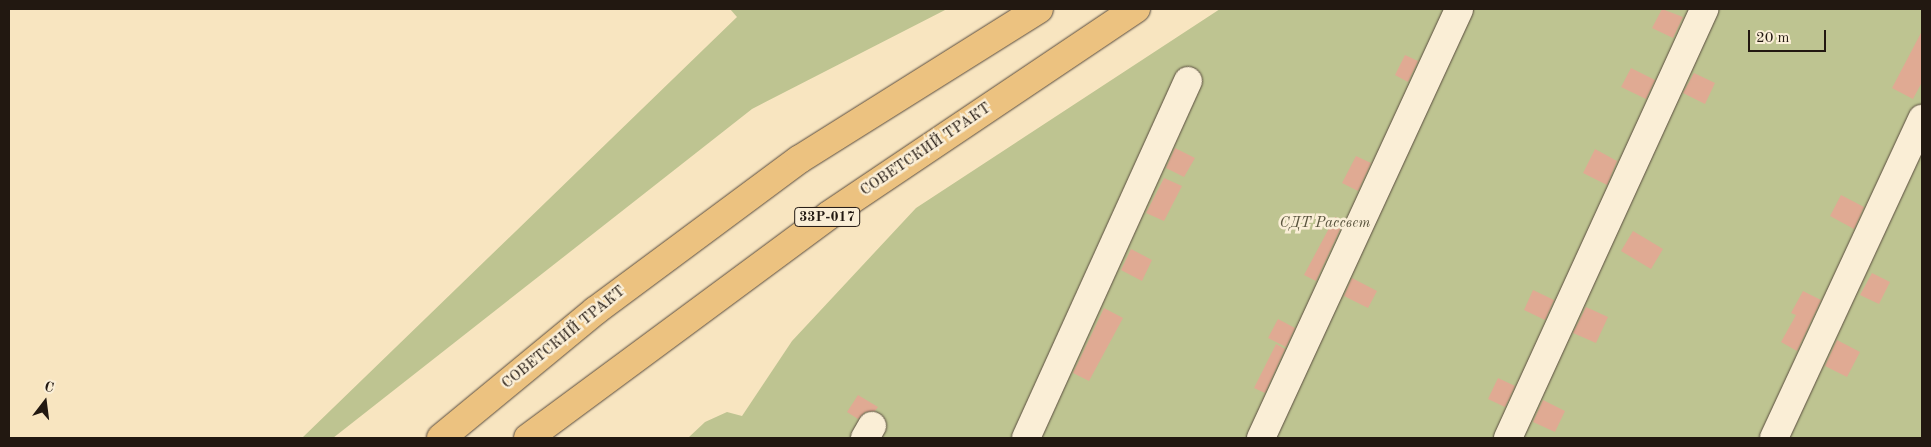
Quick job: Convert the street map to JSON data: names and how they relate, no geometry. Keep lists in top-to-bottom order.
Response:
{
  "streets": {
    "highway": ["СОВЕТСКИЙ ТРАКТ", "33Р-017"]
  },
  "parks": ["СДТ Рассвет"],
  "scale_bar": "20 m",
  "north": "top"
}
